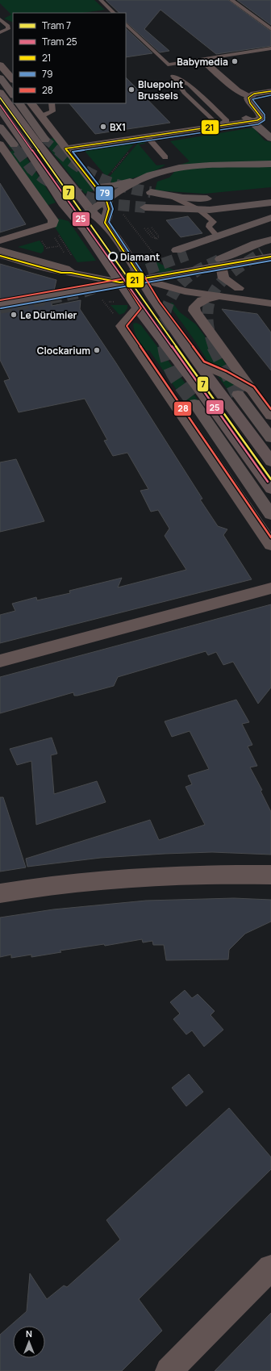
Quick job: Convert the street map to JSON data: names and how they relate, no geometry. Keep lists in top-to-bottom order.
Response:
{
  "places": [
    "Babymedia",
    "Bluepoint Brussels",
    "BX1",
    "Diamant",
    "Le Dürümier",
    "Clockarium"
  ],
  "lines": [
    "transit line 21",
    "transit line 79",
    "tram line 7",
    "tram line 25",
    "transit line 28"
  ],
  "legend": [
    "Tram 7",
    "Tram 25",
    "21",
    "79",
    "28"
  ],
  "north": "top"
}
